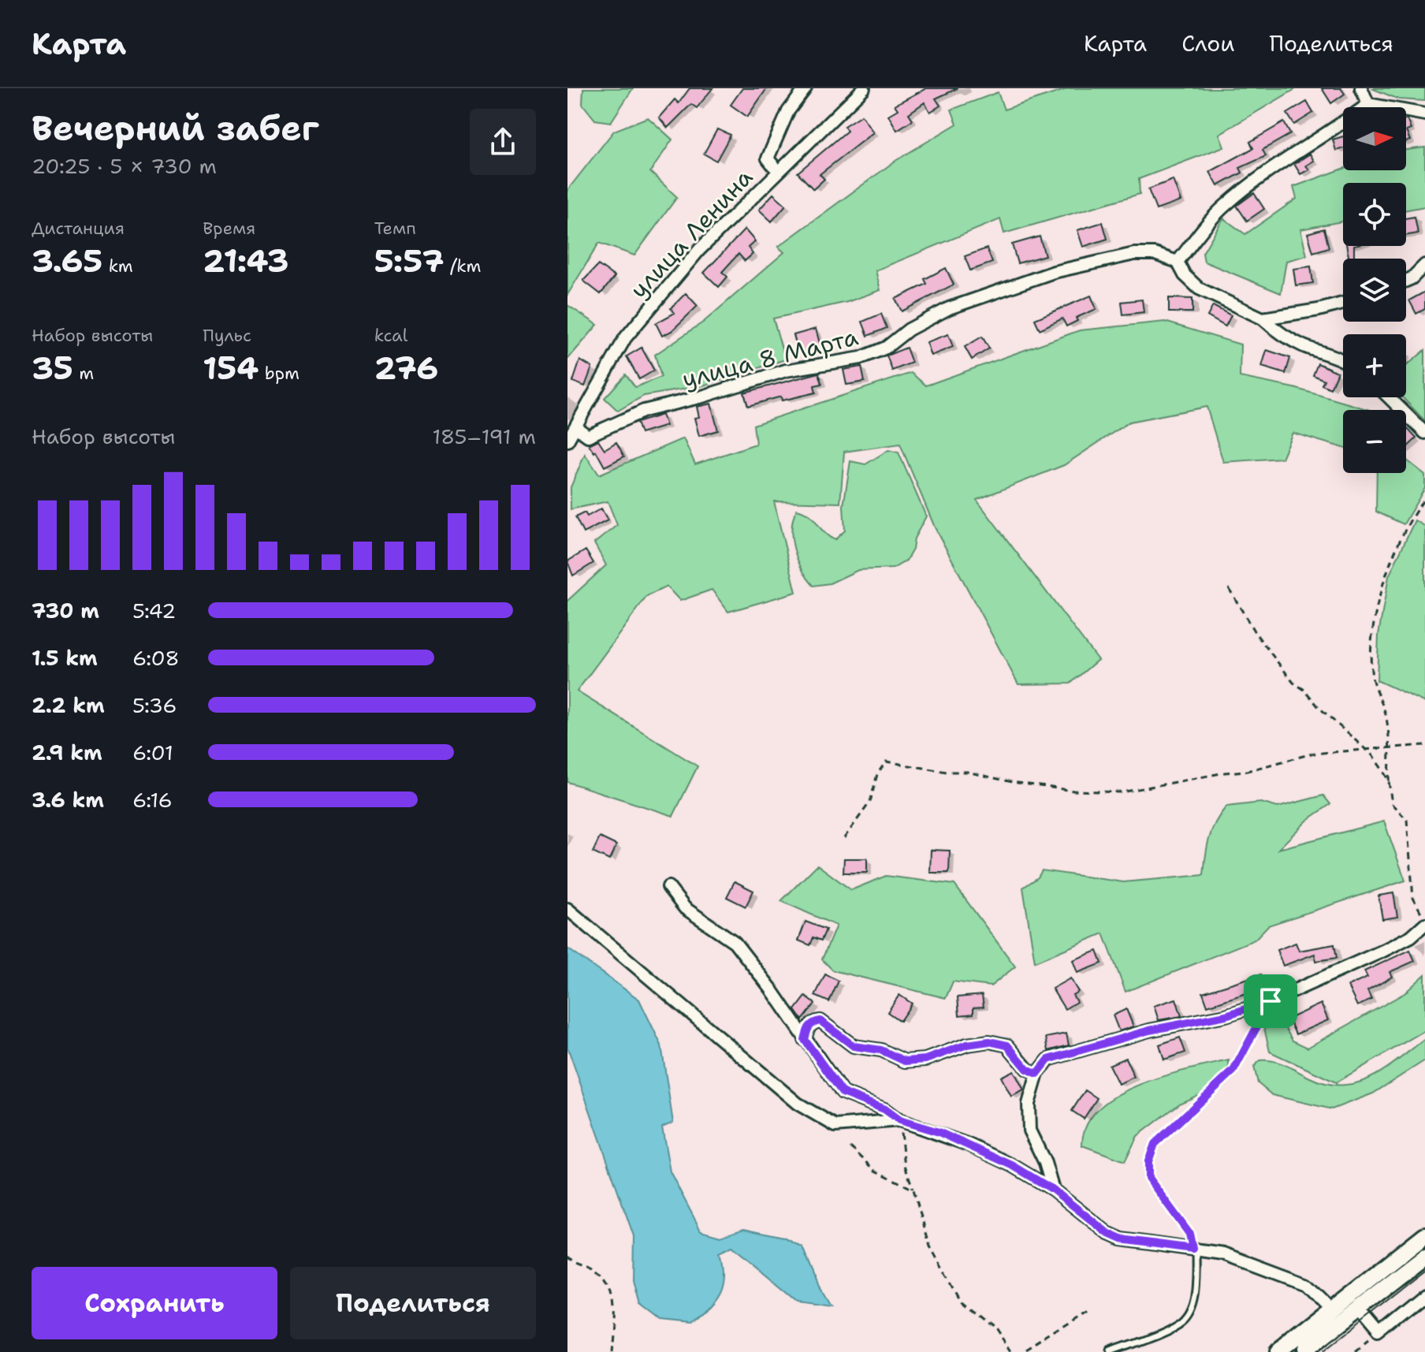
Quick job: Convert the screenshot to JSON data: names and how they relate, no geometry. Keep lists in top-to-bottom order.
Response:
{
  "streets": {
    "street": ["улица Ленина", "улица 8 Марта"]
  },
  "crossings": [
    ["улица Ленина", "улица 8 Марта"]
  ],
  "north": "right",
  "page": {
    "header": "Карта",
    "nav": ["Карта", "Слои", "Поделиться"],
    "heading": ["Вечерний забег", "20:25 · 5 × 730 m"],
    "map_buttons": ["+", "−"],
    "stats": [
      ["Дистанция", "3.65 km"],
      ["Время", "21:43"],
      ["Темп", "5:57 /km"],
      ["Набор высоты", "35 m"],
      ["Пульс", "154 bpm"],
      ["kcal", "276"]
    ],
    "chart": ["Набор высоты", "185–191 m"],
    "list": [
      {
        "name": "730 m",
        "note": "5:42"
      },
      {
        "name": "1.5 km",
        "note": "6:08"
      },
      {
        "name": "2.2 km",
        "note": "5:36"
      },
      {
        "name": "2.9 km",
        "note": "6:01"
      },
      {
        "name": "3.6 km",
        "note": "6:16"
      }
    ],
    "buttons": ["Сохранить", "Поделиться"]
  }
}
